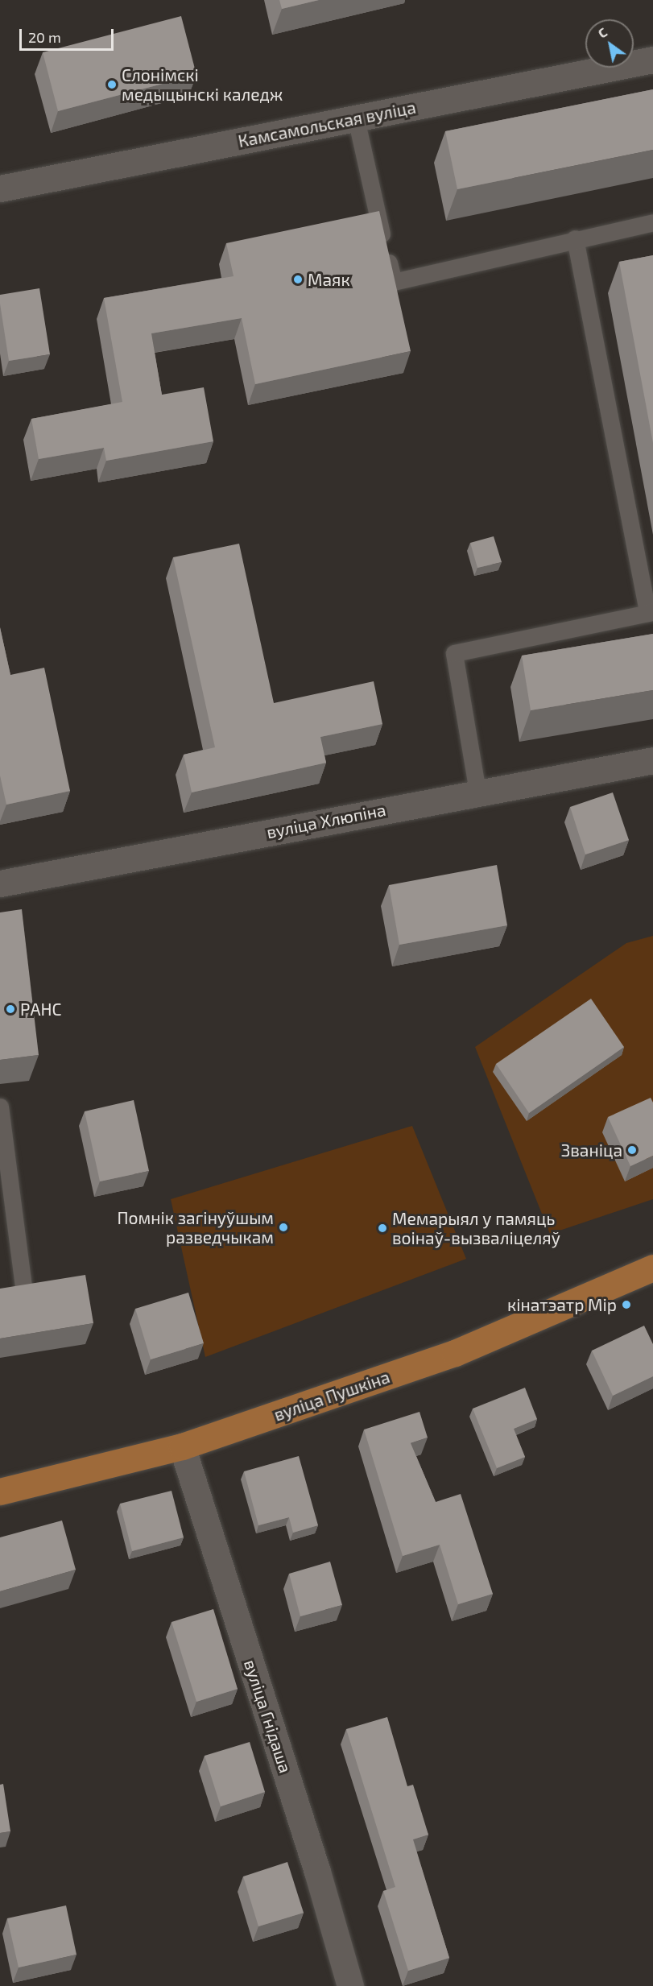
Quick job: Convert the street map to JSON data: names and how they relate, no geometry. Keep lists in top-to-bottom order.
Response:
{
  "streets": {
    "main road": ["вуліца Пушкіна"],
    "street": ["Камсамольская вуліца", "вуліца Хлюпіна", "вуліца Гнідаша"]
  },
  "crossings": [
    ["вуліца Пушкіна", "вуліца Гнідаша"]
  ],
  "places": [
    "Слонімскі медыцынскі каледж",
    "Маяк",
    "РАНС",
    "Званіца",
    "Помнік загінуўшым разведчыкам",
    "Мемарыял у памяць воінаў-вызваліцеляў",
    "кінатэатр Мір"
  ],
  "scale_bar": "20 m",
  "north": "top left"
}
